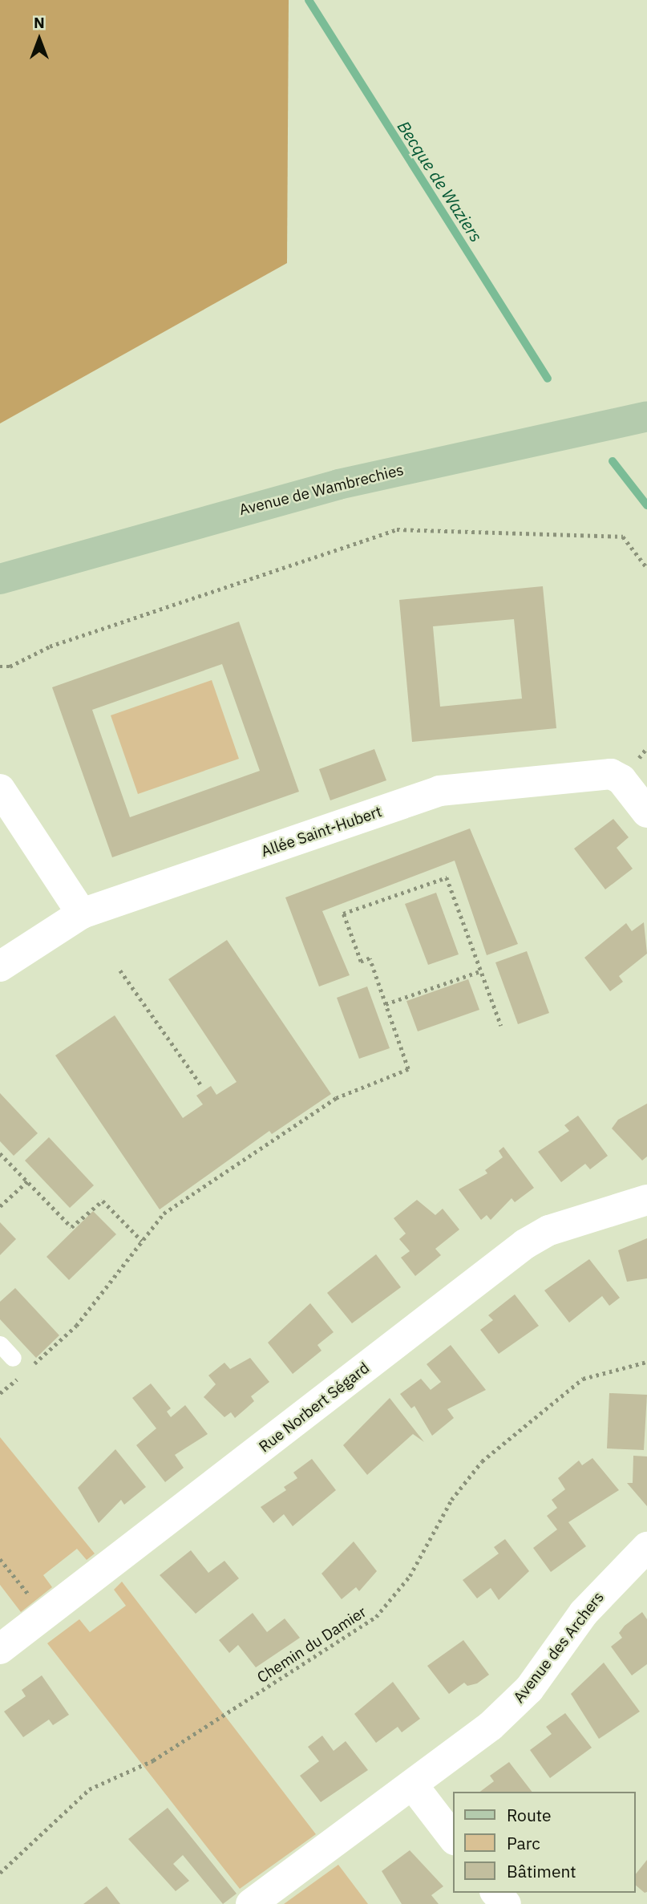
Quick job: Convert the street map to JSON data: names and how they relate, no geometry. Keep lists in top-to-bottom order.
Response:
{
  "streets": {
    "main road": ["Avenue de Wambrechies"],
    "street": ["Allée Saint-Hubert", "Rue Norbert Ségard", "Avenue des Archers"],
    "path": ["Chemin du Damier"]
  },
  "water": ["Becque de Waziers"],
  "legend": ["Route", "Parc", "Bâtiment"],
  "north": "top"
}
